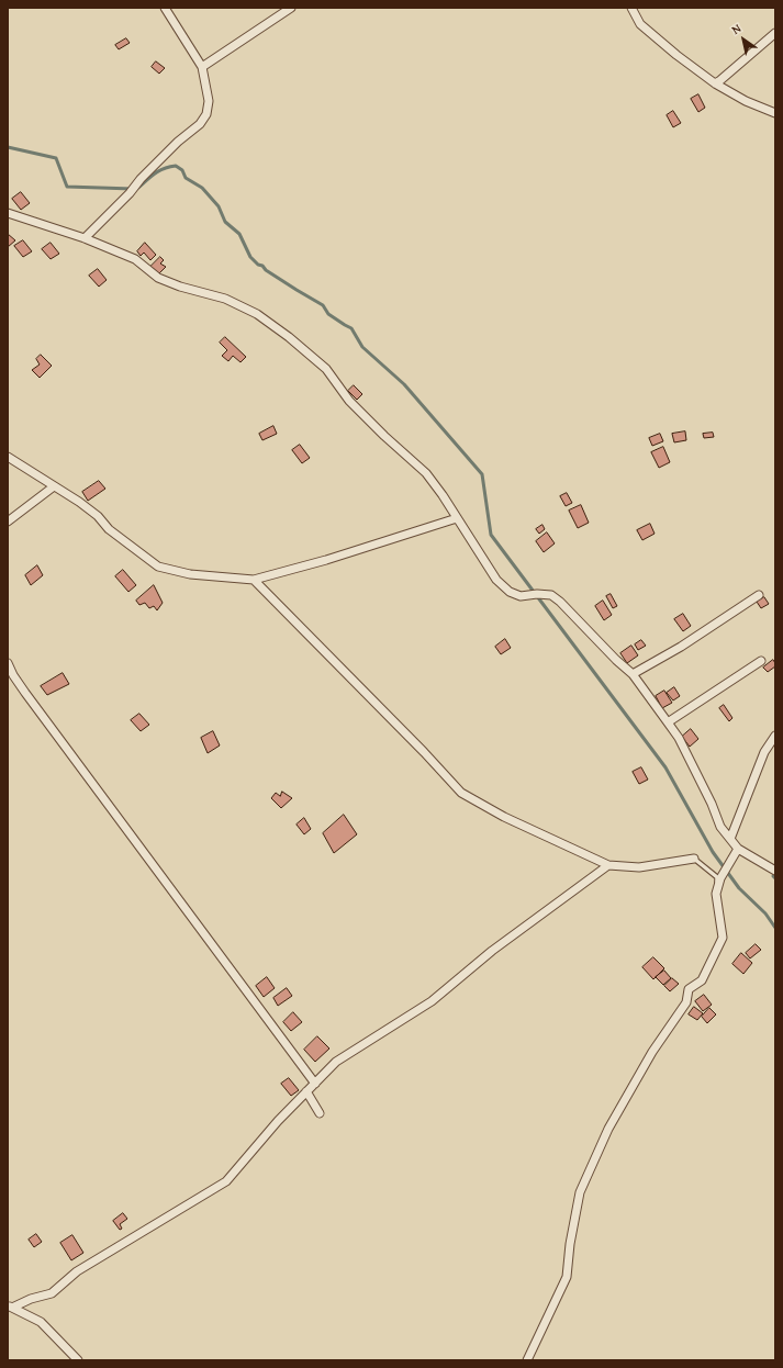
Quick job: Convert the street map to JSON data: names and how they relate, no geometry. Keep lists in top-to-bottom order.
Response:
{
  "north": "top left"
}
